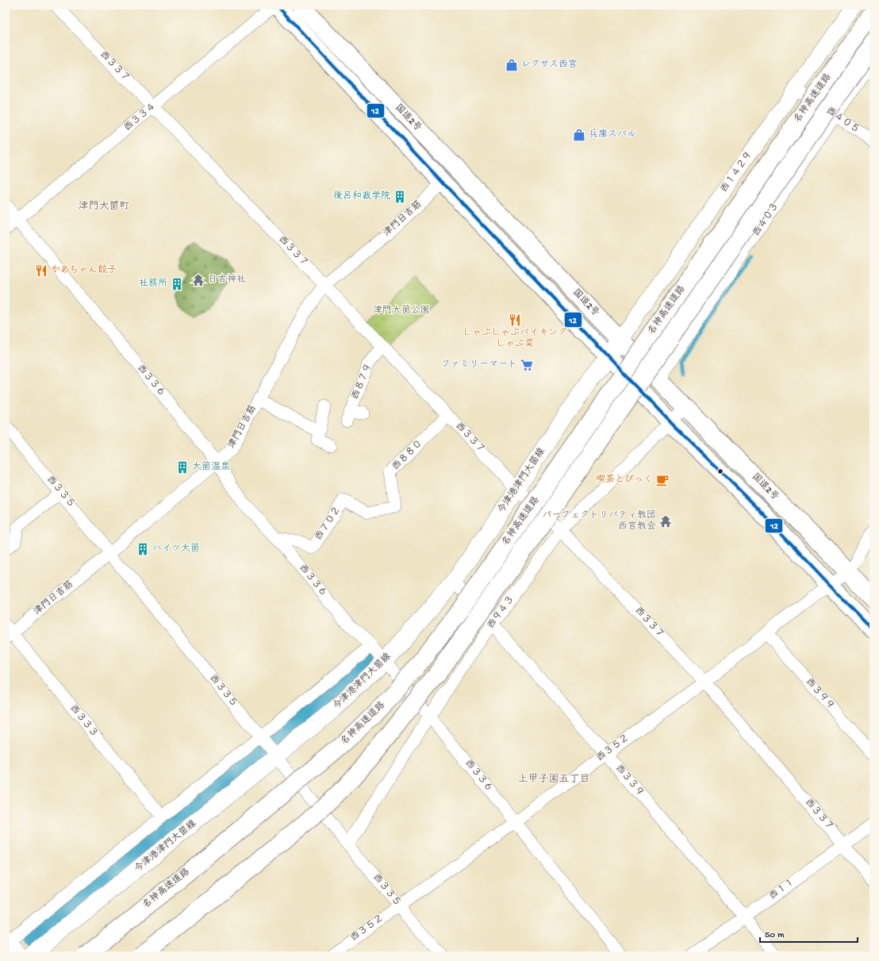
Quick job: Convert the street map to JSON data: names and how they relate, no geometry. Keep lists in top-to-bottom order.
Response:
{
  "streets": {
    "highway": ["名神高速道路", "国道2号"],
    "main road": ["今津港津門大箇線"],
    "street": [
      "西３３７",
      "西３３４",
      "西４０５",
      "西１４２９",
      "津門日吉筋",
      "西４０３",
      "西３３６",
      "西８７９",
      "西８８０",
      "西３３５",
      "西７０２",
      "西９４３",
      "西３９９",
      "西３３３",
      "西３５２",
      "西３３９",
      "西１１"
    ]
  },
  "crossings": [
    ["西３３７", "西３３４"],
    ["西３３７", "津門日吉筋"],
    ["西３３７", "西８７９"],
    ["西３３７", "西８８０"],
    ["西３３７", "今津港津門大箇線"],
    ["西３３７", "西９４３"],
    ["西３３７", "西３５２"],
    ["西３３７", "西１１"],
    ["西３３４", "国道2号"],
    ["西３３４", "西３３６"],
    ["国道2号", "西１４２９"],
    ["国道2号", "津門日吉筋"],
    ["国道2号", "西４０３"],
    ["国道2号", "今津港津門大箇線"],
    ["国道2号", "西９４３"],
    ["国道2号", "西３５２"],
    ["西４０５", "西１４２９"],
    ["西４０５", "西４０３"],
    ["西１４２９", "今津港津門大箇線"],
    ["津門日吉筋", "西３３６"],
    ["津門日吉筋", "西３３５"],
    ["津門日吉筋", "西３３３"],
    ["西３３６", "今津港津門大箇線"],
    ["西３３６", "西７０２"],
    ["西３３６", "西９４３"],
    ["西３３６", "西３５２"],
    ["西８８０", "西７０２"],
    ["今津港津門大箇線", "西３３５"],
    ["今津港津門大箇線", "西３３９"],
    ["西３３５", "西９４３"],
    ["西３３５", "西３５２"],
    ["西９４３", "西３３９"],
    ["西３９９", "西３５２"],
    ["西３５２", "西３３９"],
    ["西３３９", "西１１"]
  ],
  "districts": ["津門大箇町", "上甲子園五丁目"],
  "parks": ["津門大箇公園"],
  "places": {
    "shop": ["レクサス西宮", "兵庫スバル"],
    "building": [
      "後呂和裁学院",
      "社務所",
      "大箇温泉",
      "ハイツ大箇"
    ],
    "restaurant": ["かあちゃん餃子", "しゃぶしゃぶバイキング しゃぶ菜"],
    "temple": ["日吉神社", "パーフェクトリバティ教団 西宮教会"],
    "supermarket": ["ファミリーマート"],
    "cafe": ["喫茶とぴっく"]
  },
  "lines": ["transit line 12"],
  "scale_bar": "50 m"
}
